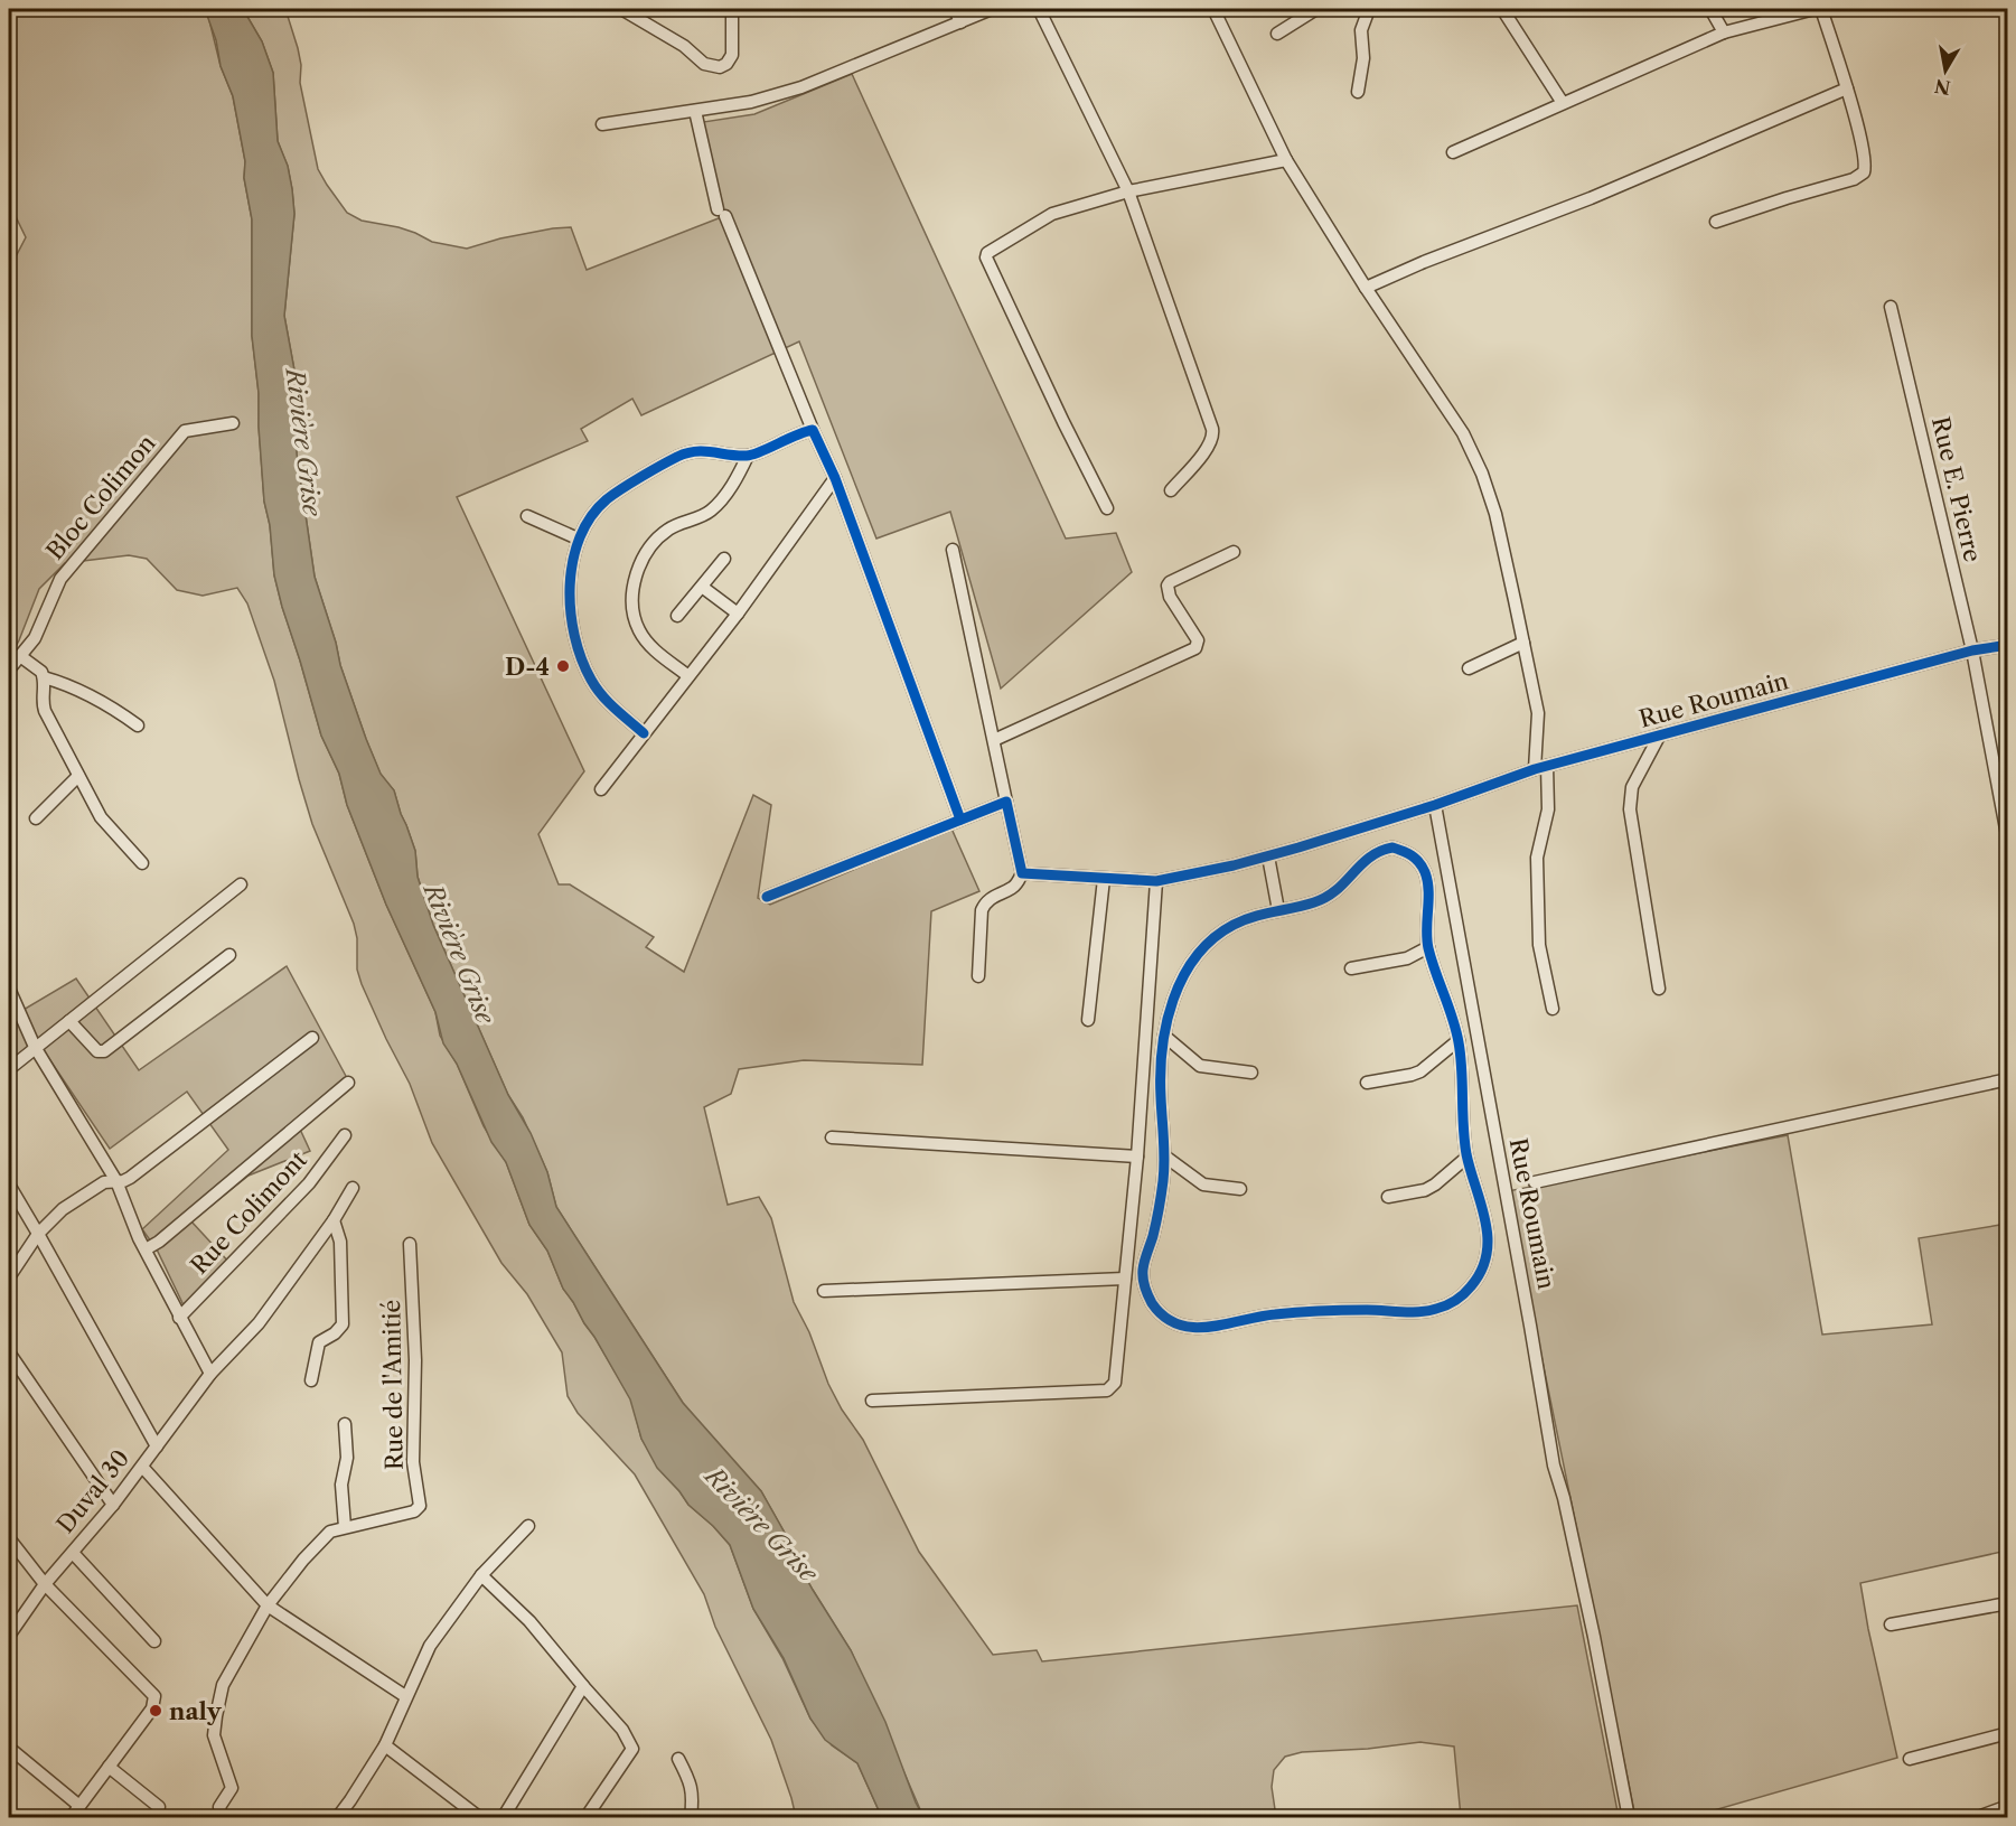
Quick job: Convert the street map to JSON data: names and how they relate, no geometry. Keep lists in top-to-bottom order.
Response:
{
  "streets": {
    "street": [
      "Rue E. Pierre",
      "Bloc Colimon",
      "Rue Roumain",
      "Rue Colimont",
      "Rue de l'Amitié",
      "Duval 30"
    ]
  },
  "crossings": [
    ["Rue E. Pierre", "Rue Roumain"]
  ],
  "water": ["Rivière Grise"],
  "places": ["D-4", "naly"],
  "north": "bottom"
}
